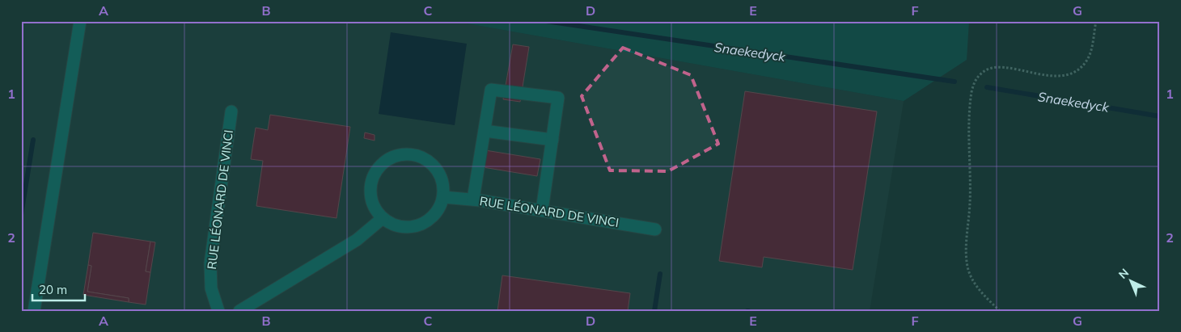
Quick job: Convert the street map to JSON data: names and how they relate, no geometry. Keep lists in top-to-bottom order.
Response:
{
  "streets": {
    "street": ["RUE LÉONARD DE VINCI"]
  },
  "water": ["Snaekedyck"],
  "scale_bar": "20 m",
  "north": "top left",
  "grid": {
    "columns": [
      "A",
      "B",
      "C",
      "D",
      "E",
      "F",
      "G"
    ],
    "rows": ["1", "2"]
  }
}
